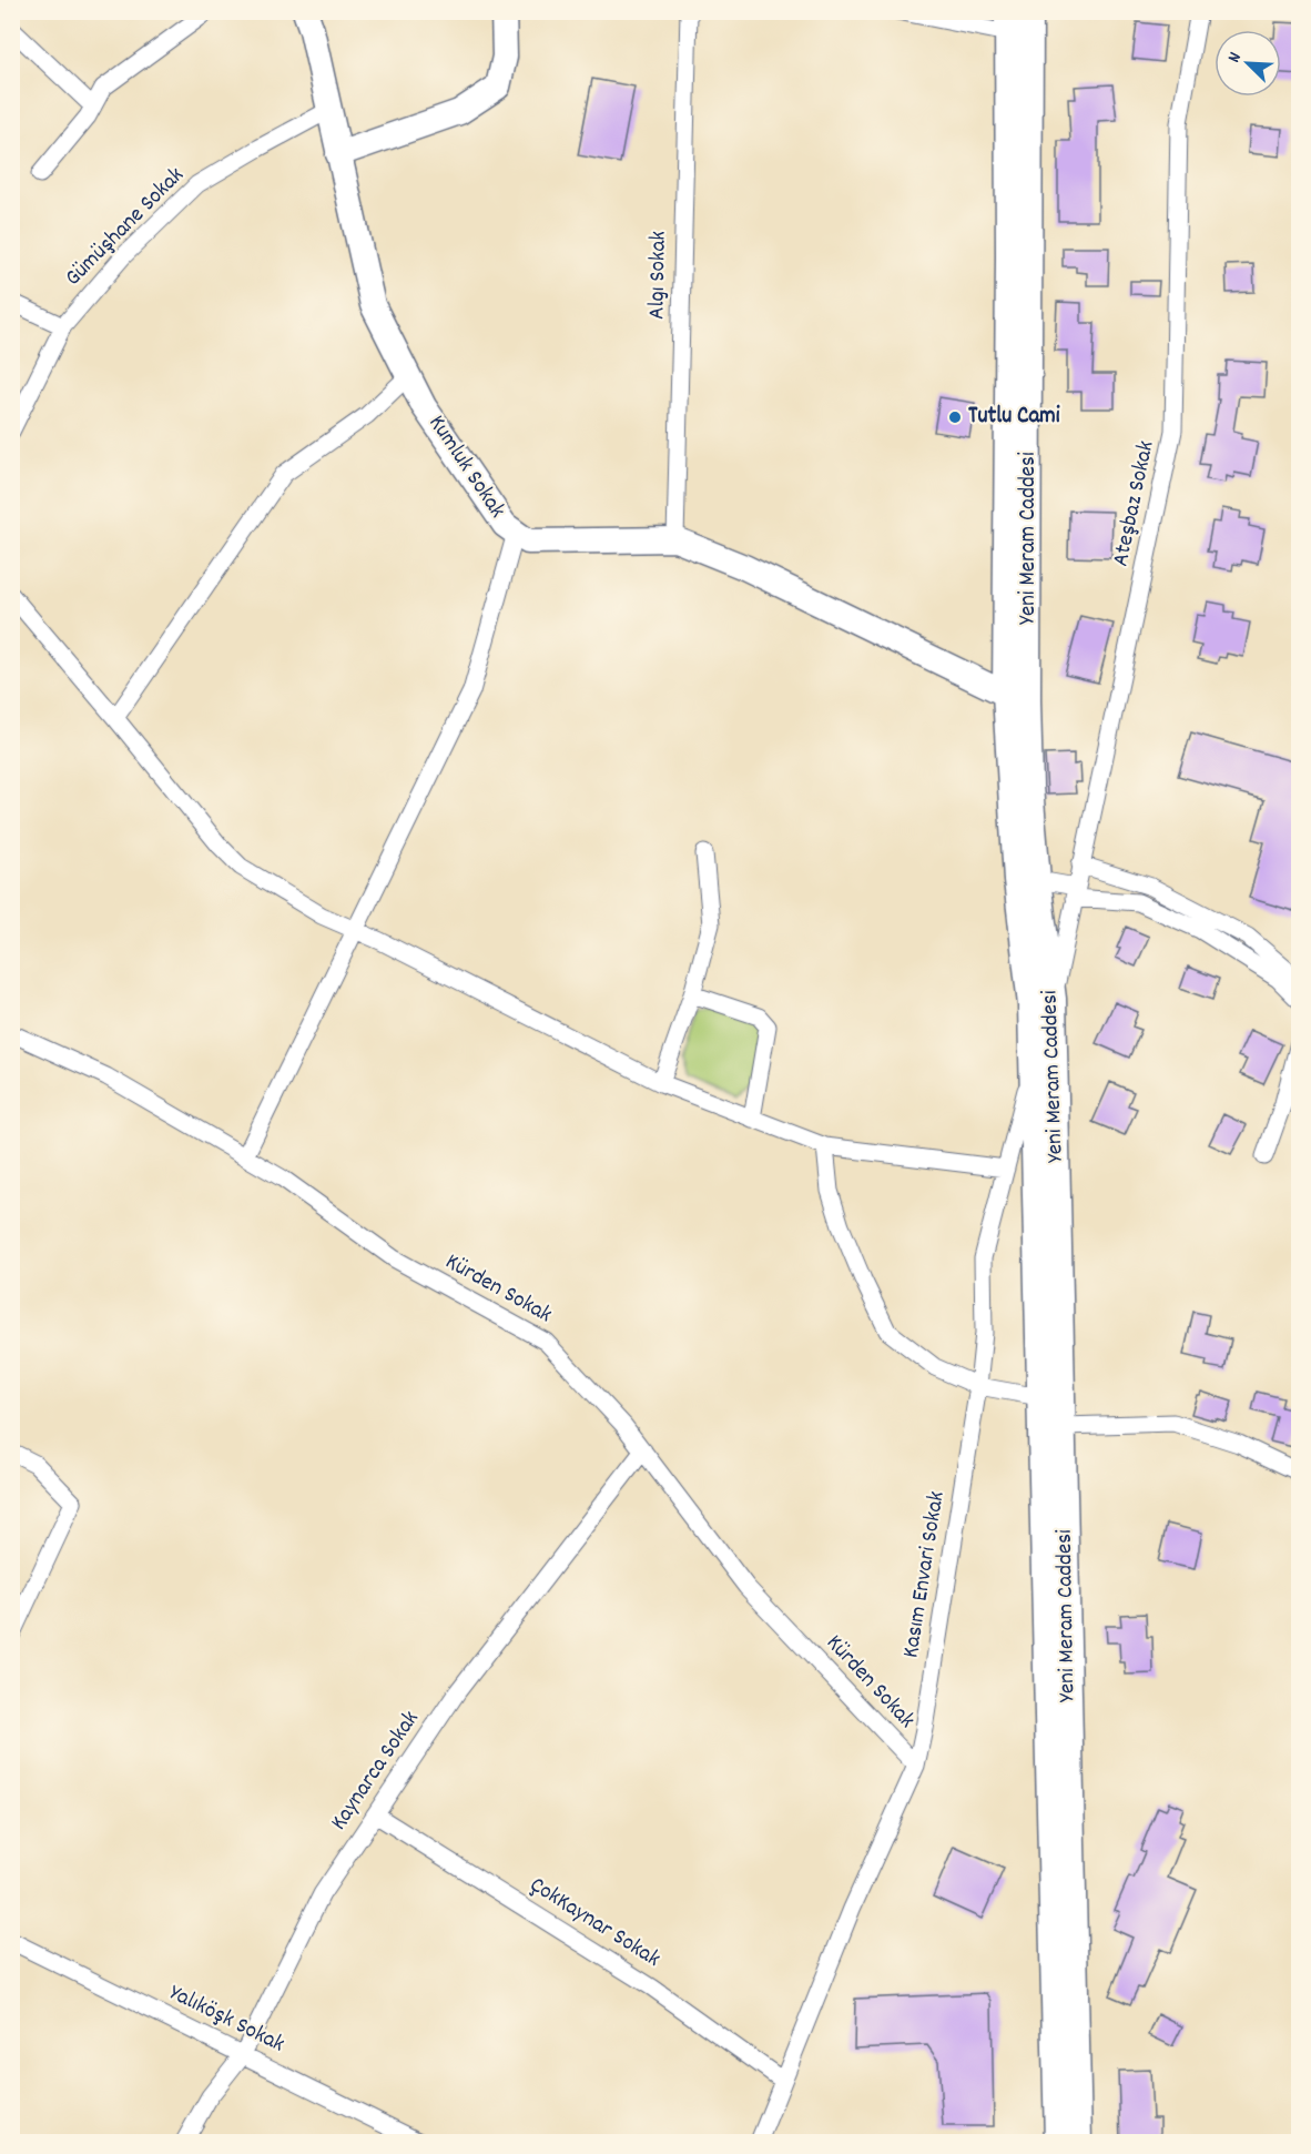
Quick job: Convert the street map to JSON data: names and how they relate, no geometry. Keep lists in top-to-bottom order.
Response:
{
  "streets": {
    "main road": ["Kumluk Sokak", "Yeni Meram Caddesi"],
    "street": [
      "Gümüşhane Sokak",
      "Algı Sokak",
      "Ateşbaz Sokak",
      "Kürden Sokak",
      "Kasım Envari Sokak",
      "Kaynarca Sokak",
      "ÇokKaynar Sokak",
      "Yalıköşk Sokak"
    ]
  },
  "crossings": [
    ["Gümüşhane Sokak", "Kumluk Sokak"],
    ["Algı Sokak", "Kumluk Sokak"],
    ["Kumluk Sokak", "Yeni Meram Caddesi"],
    ["Ateşbaz Sokak", "Yeni Meram Caddesi"],
    ["Yeni Meram Caddesi", "Kasım Envari Sokak"],
    ["Kürden Sokak", "Kasım Envari Sokak"],
    ["Kürden Sokak", "Kaynarca Sokak"],
    ["Kasım Envari Sokak", "ÇokKaynar Sokak"],
    ["Kaynarca Sokak", "ÇokKaynar Sokak"],
    ["Kaynarca Sokak", "Yalıköşk Sokak"]
  ],
  "places": ["Tutlu Cami"],
  "north": "top left"
}
